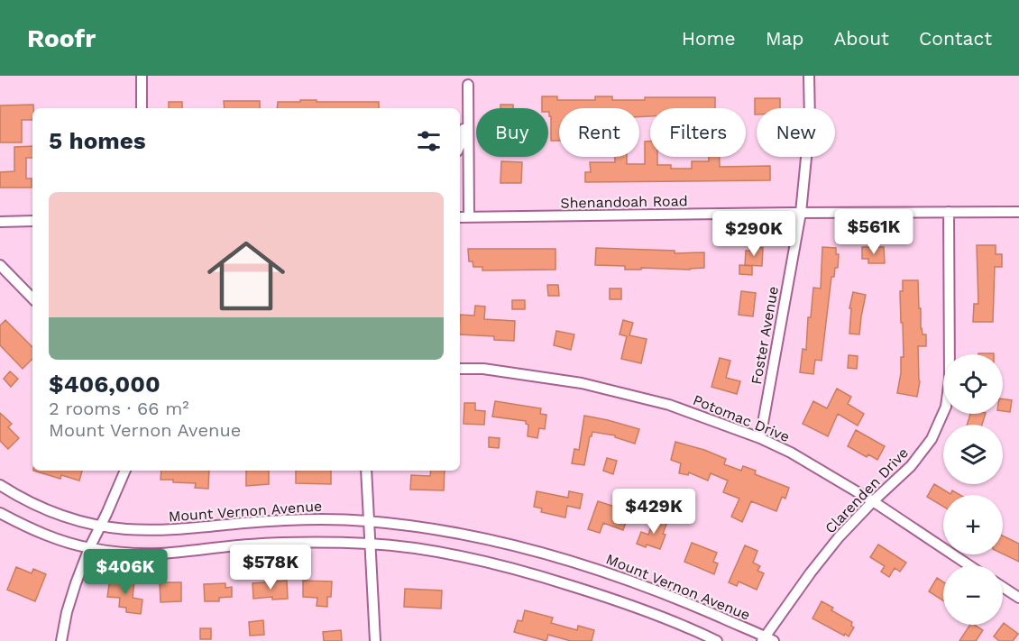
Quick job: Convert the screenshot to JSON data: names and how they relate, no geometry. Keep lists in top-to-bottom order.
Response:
{
  "streets": {
    "street": [
      "Shenandoah Road",
      "Foster Avenue",
      "Potomac Drive",
      "Clarenden Drive",
      "Mount Vernon Avenue"
    ]
  },
  "crossings": [
    ["Shenandoah Road", "Foster Avenue"],
    ["Shenandoah Road", "Clarenden Drive"],
    ["Foster Avenue", "Potomac Drive"],
    ["Potomac Drive", "Clarenden Drive"],
    ["Clarenden Drive", "Mount Vernon Avenue"]
  ],
  "page": {
    "header": "Roofr",
    "nav": [
      "Home",
      "Map",
      "About",
      "Contact"
    ],
    "chip": [
      "Buy",
      "Rent",
      "Filters",
      "New"
    ],
    "heading": "5 homes",
    "list": [
      {
        "name": "$406,000",
        "note": "2 rooms · 66 m² · Mount Vernon Avenue"
      }
    ],
    "price": [
      "$561K",
      "$290K",
      "$429K",
      "$578K",
      "$406K"
    ],
    "map_buttons": ["+", "−"]
  }
}
